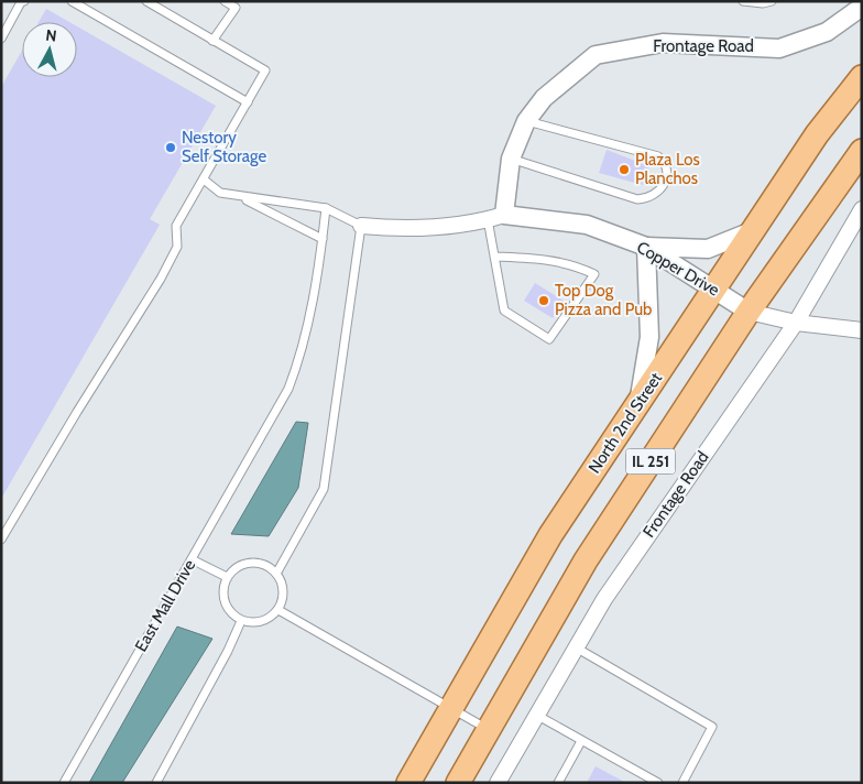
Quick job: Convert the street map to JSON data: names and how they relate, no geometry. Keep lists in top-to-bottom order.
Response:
{
  "streets": {
    "main road": ["North 2nd Street", "IL 251"],
    "street": ["Frontage Road", "Copper Drive"],
    "lane": ["East Mall Drive"]
  },
  "crossings": [
    ["Frontage Road", "Copper Drive"],
    ["Copper Drive", "North 2nd Street"],
    ["Copper Drive", "IL 251"]
  ],
  "places": ["Nestory Self Storage", "Plaza Los Planchos", "Top Dog Pizza and Pub"],
  "north": "top"
}
